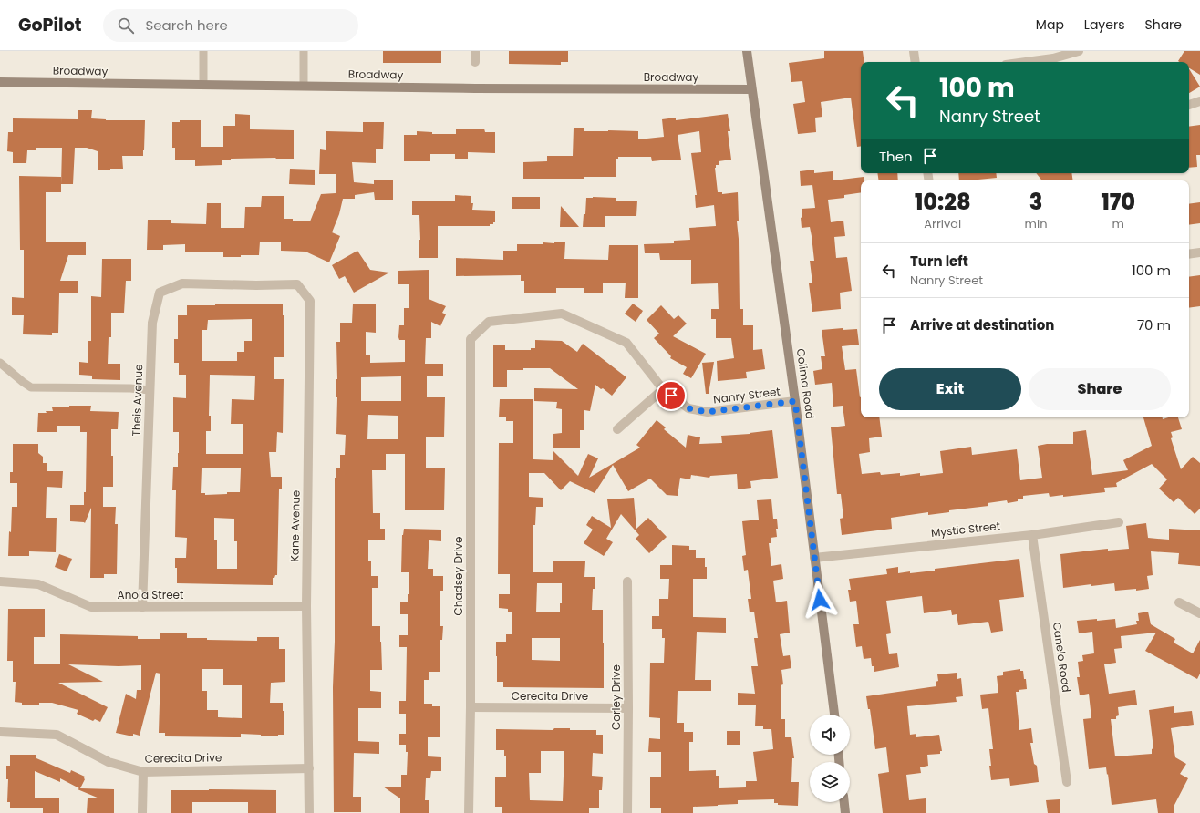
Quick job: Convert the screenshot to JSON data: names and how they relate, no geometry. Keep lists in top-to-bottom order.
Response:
{
  "streets": {
    "street": [
      "Broadway",
      "Colima Road",
      "Nanry Street",
      "Theis Avenue",
      "Kane Avenue",
      "Mystic Street",
      "Chadsey Drive",
      "Anola Street",
      "Canelo Road",
      "Cerecita Drive",
      "Corley Drive"
    ]
  },
  "crossings": [
    ["Broadway", "Colima Road"],
    ["Colima Road", "Nanry Street"],
    ["Colima Road", "Mystic Street"],
    ["Nanry Street", "Chadsey Drive"],
    ["Theis Avenue", "Kane Avenue"],
    ["Theis Avenue", "Anola Street"],
    ["Kane Avenue", "Anola Street"],
    ["Kane Avenue", "Cerecita Drive"],
    ["Mystic Street", "Canelo Road"],
    ["Chadsey Drive", "Cerecita Drive"],
    ["Cerecita Drive", "Corley Drive"]
  ],
  "page": {
    "header": "GoPilot",
    "search": "Search here",
    "nav": ["Map", "Layers", "Share"],
    "turn": ["100 m", "Nanry Street"],
    "then": "Then",
    "eta": [
      "10:28",
      "Arrival",
      "3",
      "min",
      "170",
      "m"
    ],
    "list": [
      {
        "name": "Turn left",
        "note": "Nanry Street",
        "value": "100 m"
      },
      {
        "name": "Arrive at destination",
        "value": "70 m"
      }
    ],
    "buttons": ["Exit", "Share"]
  }
}
